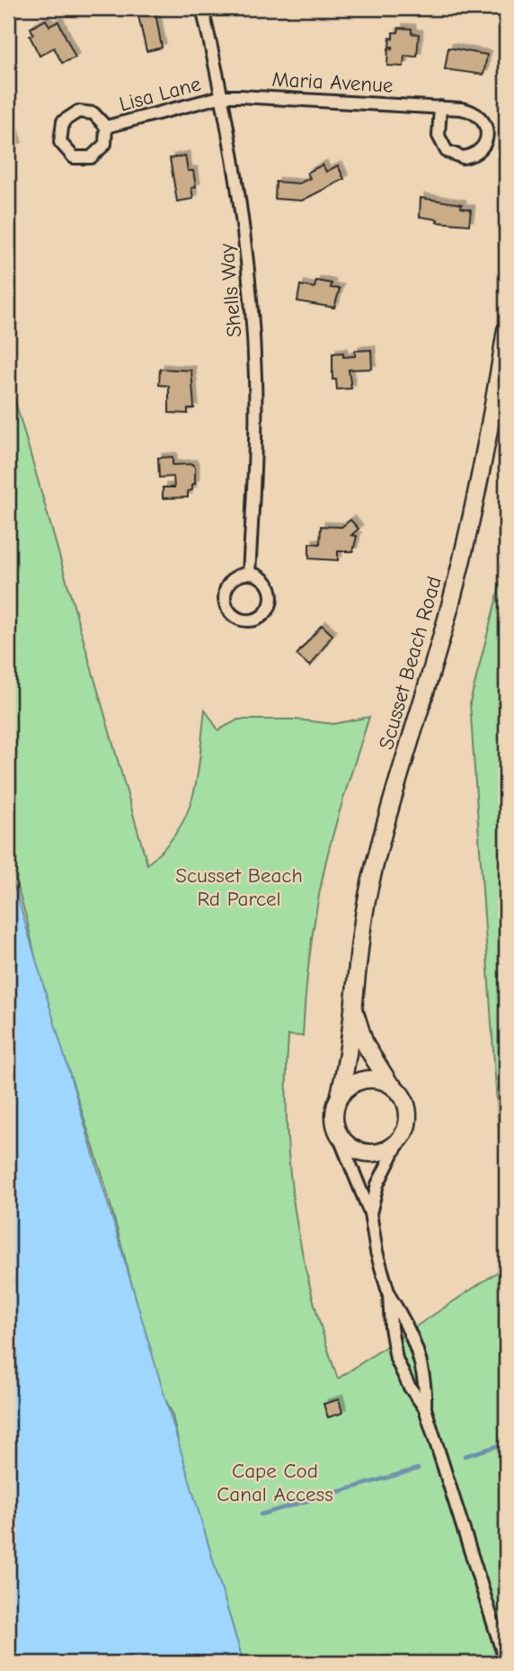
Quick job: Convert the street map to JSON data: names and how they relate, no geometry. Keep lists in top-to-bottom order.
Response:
{
  "streets": {
    "main road": ["Scusset Beach Road"],
    "street": ["Maria Avenue", "Lisa Lane", "Shells Way"]
  },
  "crossings": [
    ["Maria Avenue", "Lisa Lane"],
    ["Maria Avenue", "Shells Way"],
    ["Lisa Lane", "Shells Way"]
  ],
  "parks": ["Scusset Beach Rd Parcel", "Cape Cod Canal Access"]
}
